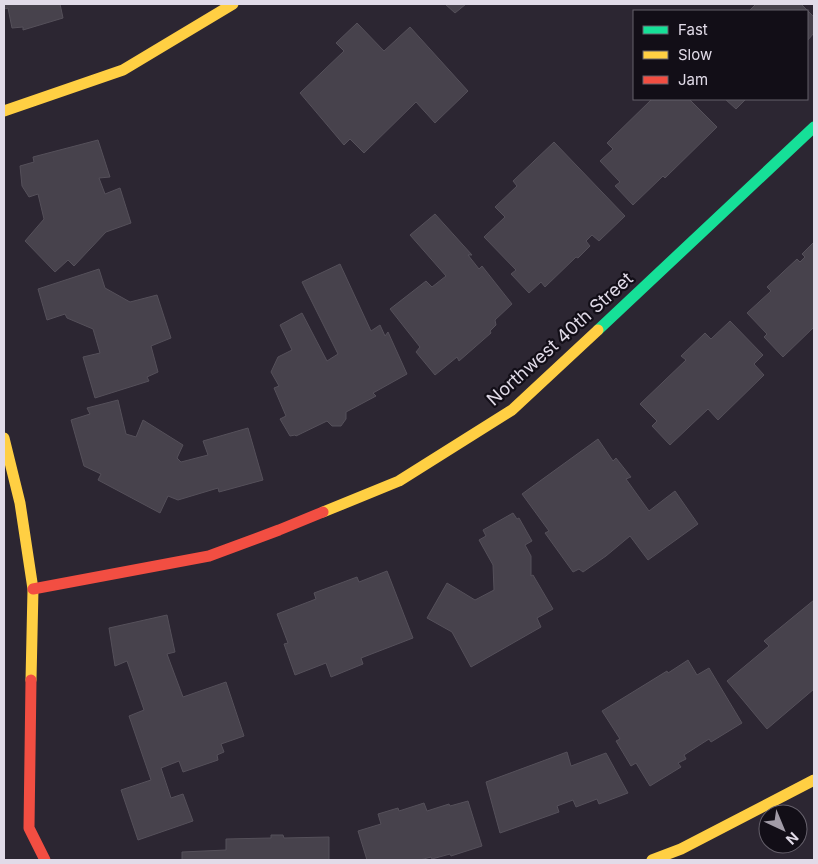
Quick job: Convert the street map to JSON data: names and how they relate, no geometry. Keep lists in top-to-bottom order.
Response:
{
  "streets": {
    "street": ["Northwest 40th Street"]
  },
  "legend": ["Fast", "Slow", "Jam"],
  "north": "bottom right"
}
